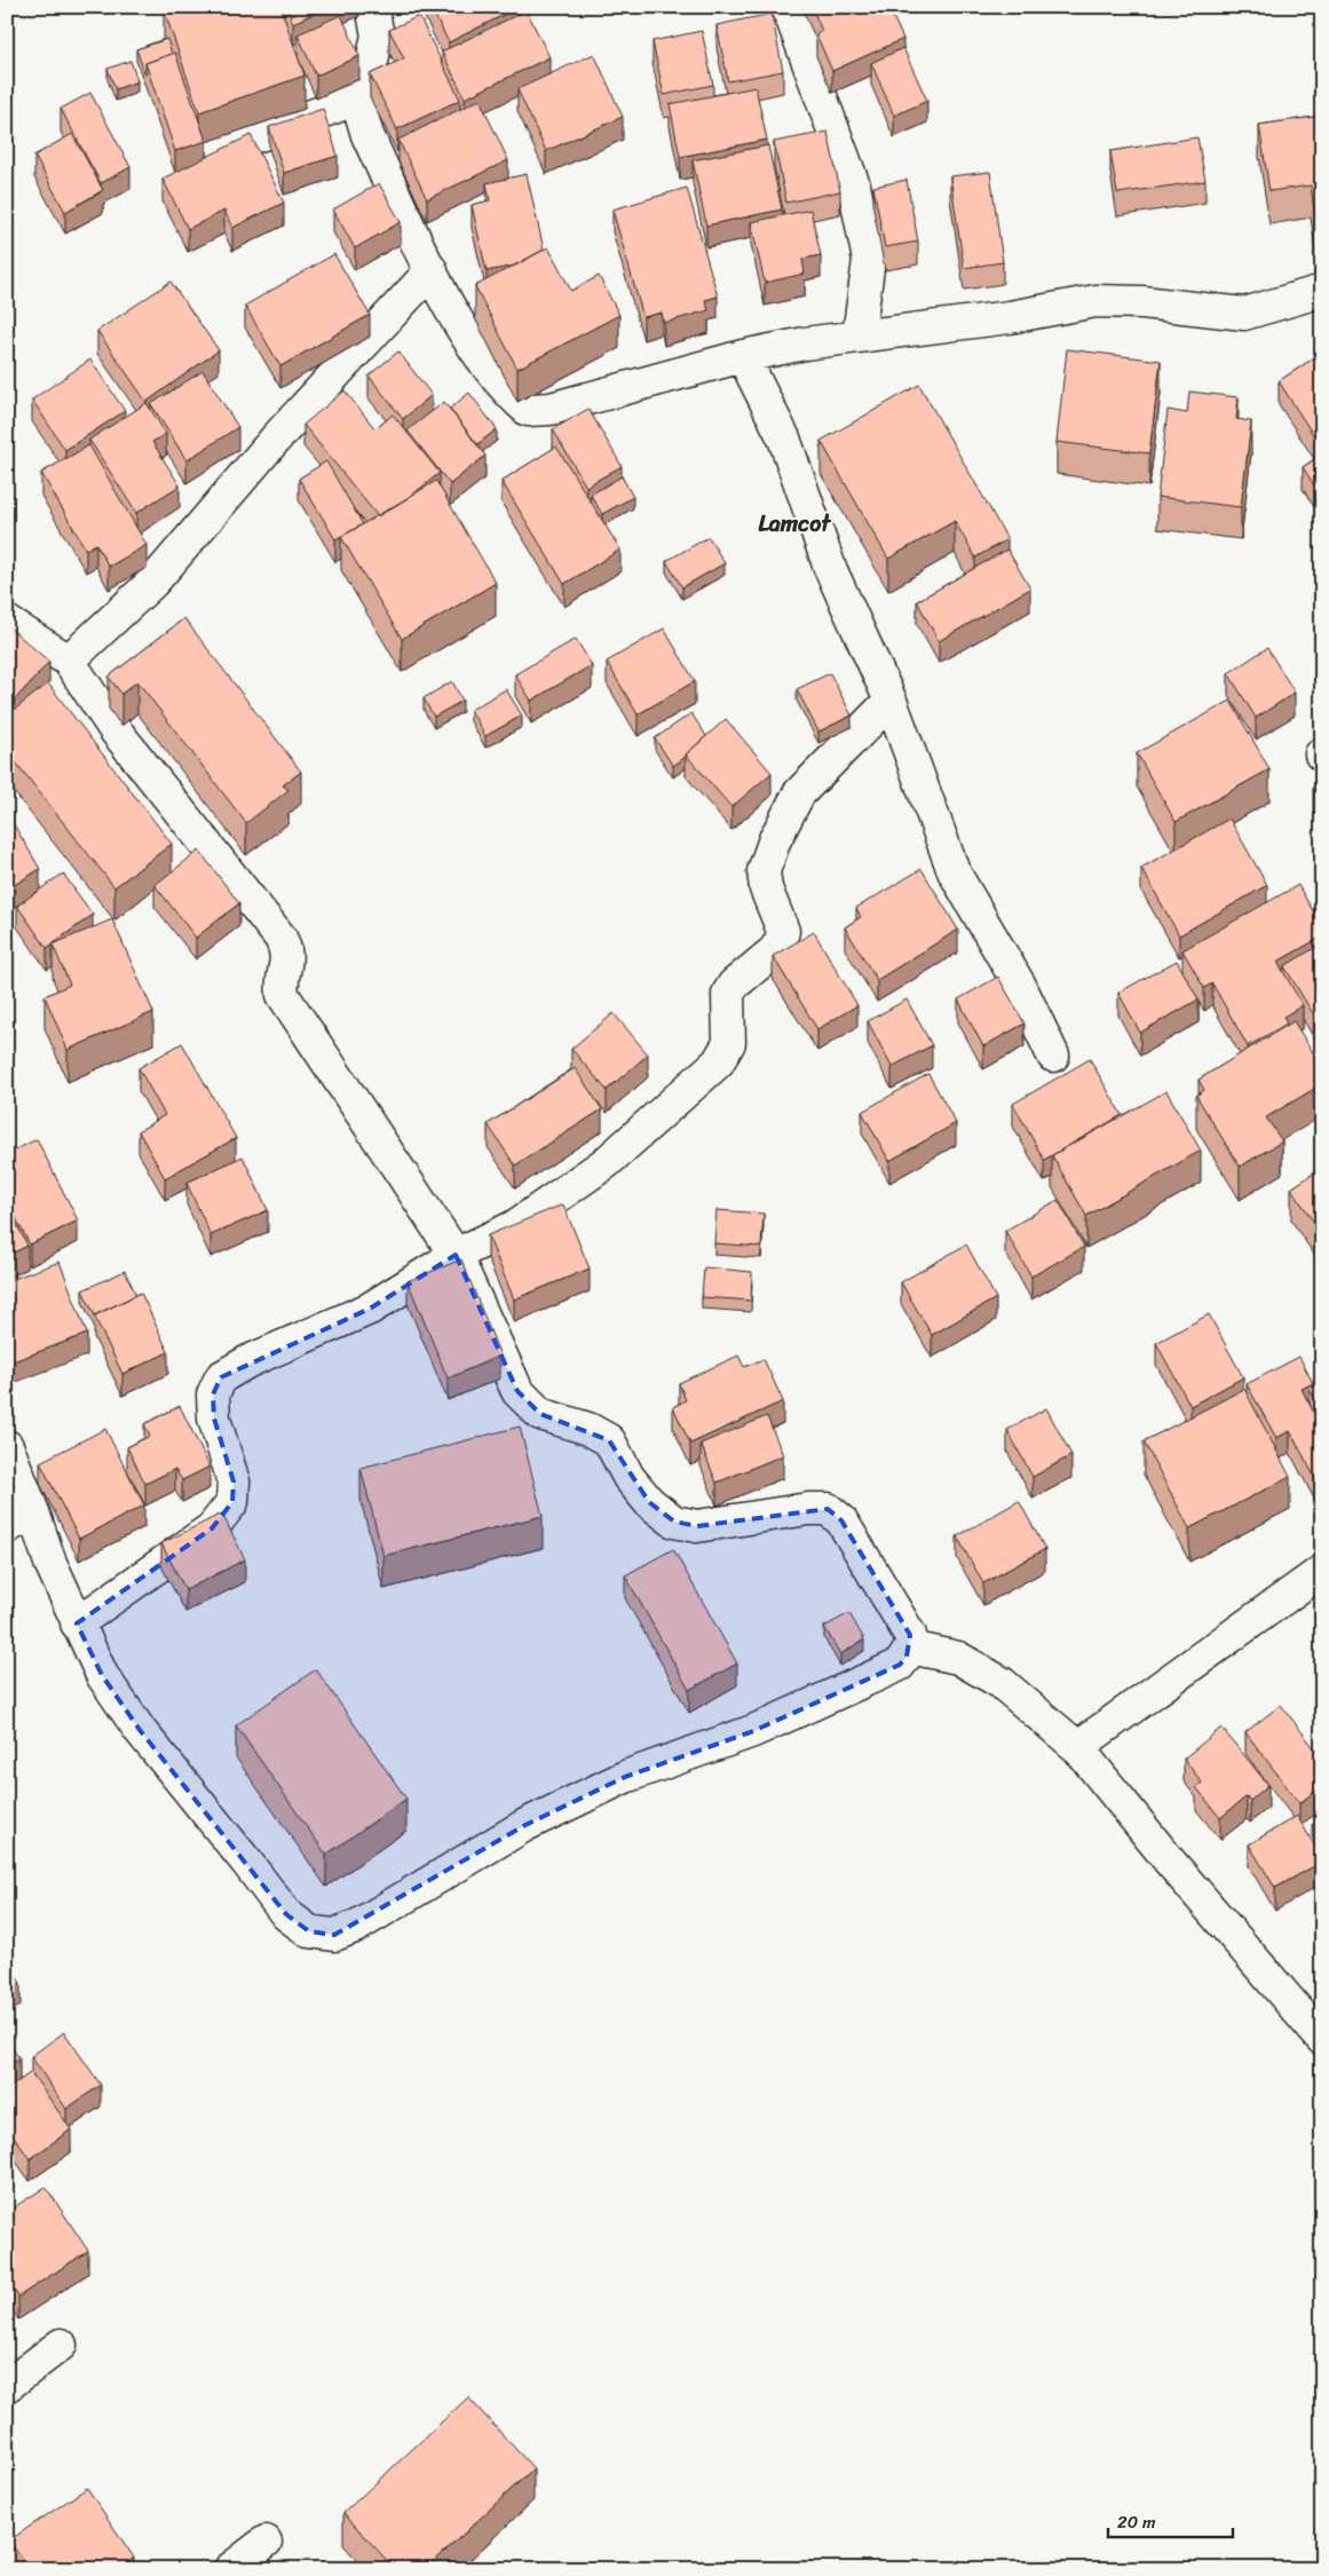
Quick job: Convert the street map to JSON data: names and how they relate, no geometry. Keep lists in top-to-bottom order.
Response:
{
  "districts": ["Lamcot"],
  "scale_bar": "20 m"
}
